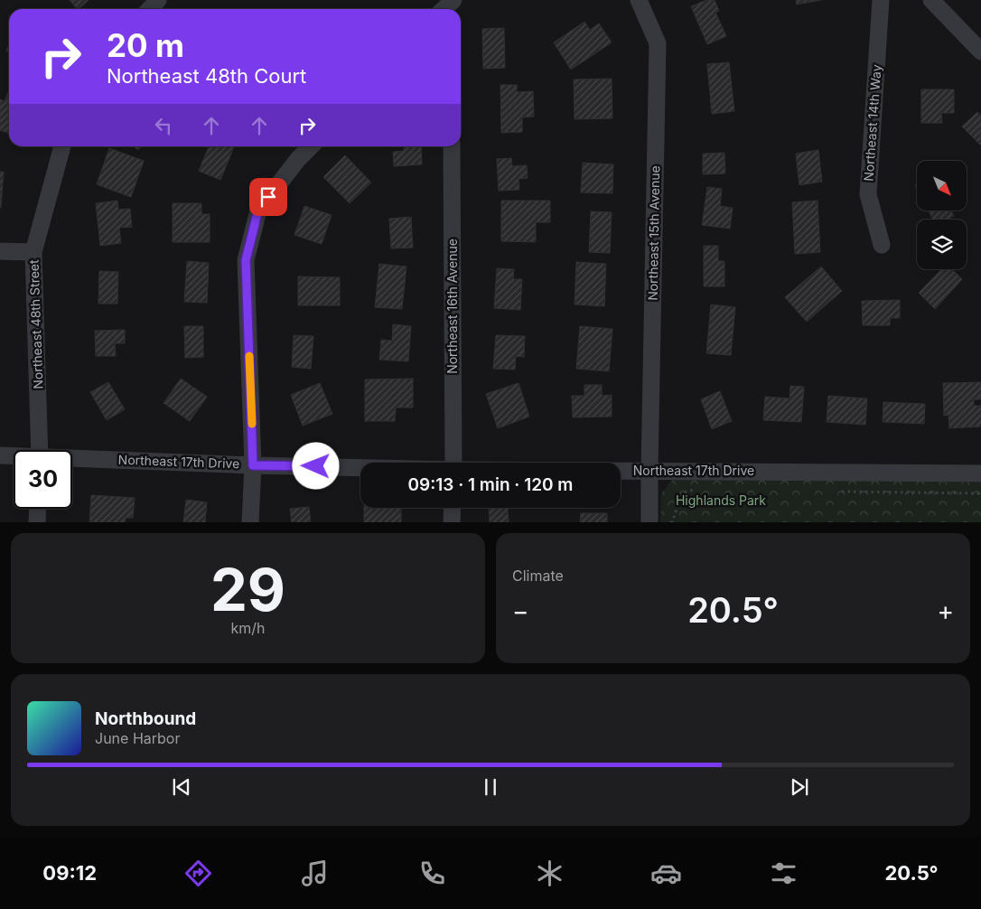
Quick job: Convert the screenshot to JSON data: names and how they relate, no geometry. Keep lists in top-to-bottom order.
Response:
{
  "streets": {
    "street": [
      "Northeast 14th Way",
      "Northeast 15th Avenue",
      "Northeast 16th Avenue",
      "Northeast 48th Street",
      "Northeast 17th Drive"
    ]
  },
  "crossings": [
    ["Northeast 15th Avenue", "Northeast 17th Drive"]
  ],
  "parks": ["Highlands Park"],
  "north": "bottom right",
  "page": {
    "turn": ["20 m", "Northeast 48th Court"],
    "limit": "30",
    "trip": "09:13 · 1 min · 120 m",
    "tile": [
      ["29", "km/h"],
      "Climate"
    ],
    "heat": ["−", "20.5°", "+"],
    "song": ["Northbound", "June Harbor"],
    "tabs": ["09:12", "20.5°"]
  }
}
